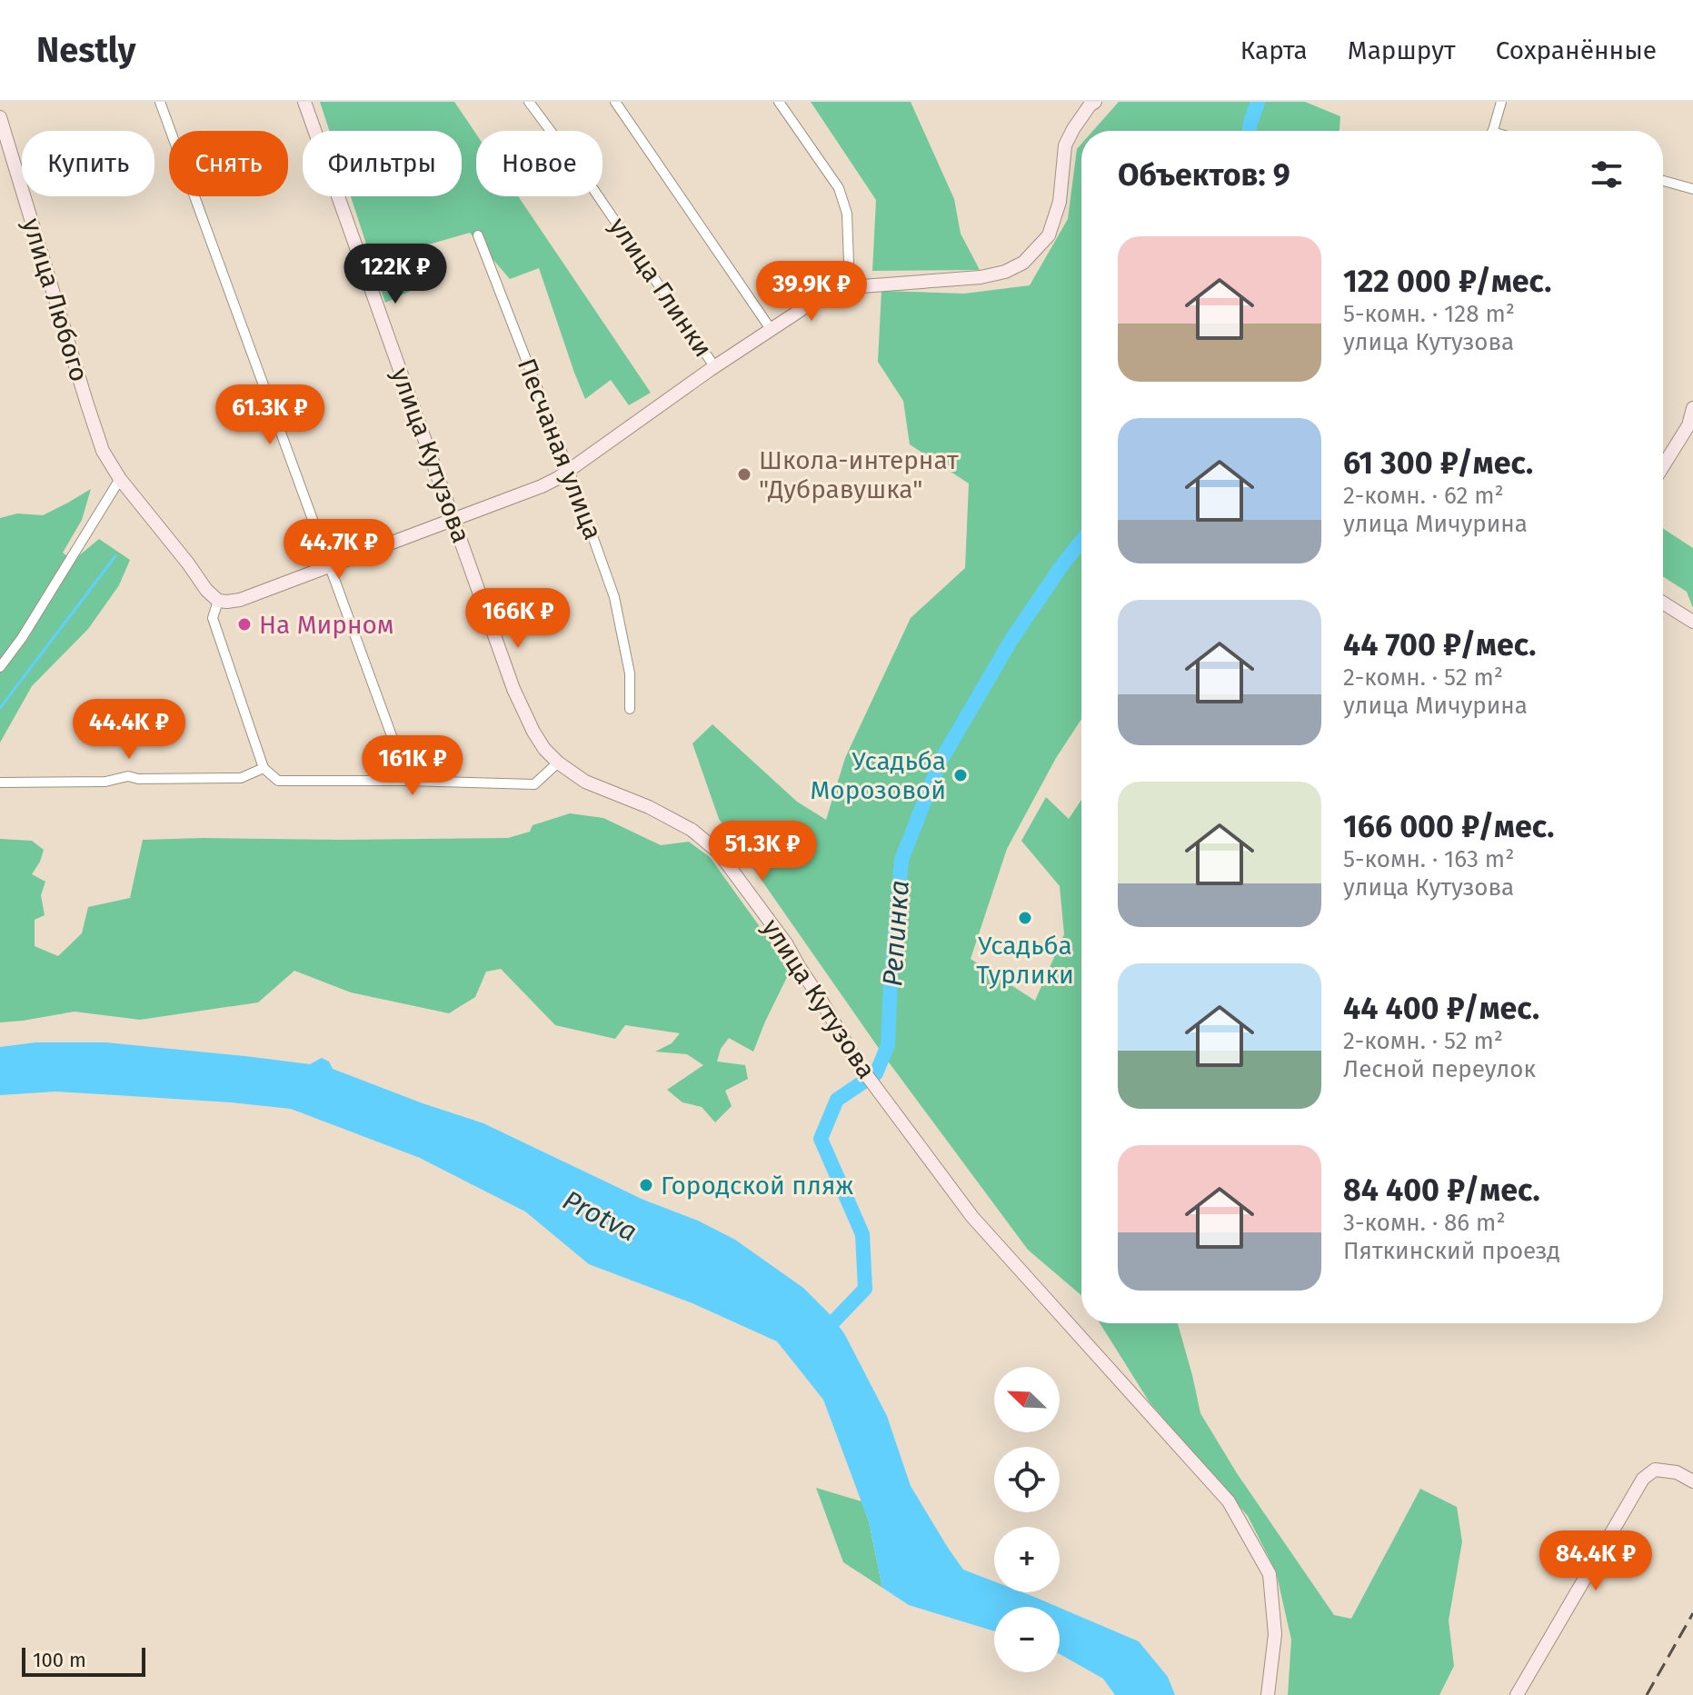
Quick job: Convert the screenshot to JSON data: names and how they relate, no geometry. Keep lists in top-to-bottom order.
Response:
{
  "streets": {
    "main road": ["улица Любого", "улица Кутузова"],
    "street": ["улица Глинки", "Песчаная улица"]
  },
  "water": ["Репинка", "Protva"],
  "places": [
    "Школа-интернат \"Дубравушка\"",
    "На Мирном",
    "Усадьба Морозовой",
    "Усадьба Турлики",
    "Городской пляж"
  ],
  "scale_bar": "100 m",
  "north": "top left",
  "page": {
    "header": "Nestly",
    "nav": ["Карта", "Маршрут", "Сохранённые"],
    "chip": [
      "Купить",
      "Снять",
      "Фильтры",
      "Новое"
    ],
    "heading": "Объектов: 9",
    "list": [
      {
        "name": "122 000 ₽/мес.",
        "note": "5-комн. · 128 m² · улица Кутузова"
      },
      {
        "name": "61 300 ₽/мес.",
        "note": "2-комн. · 62 m² · улица Мичурина"
      },
      {
        "name": "44 700 ₽/мес.",
        "note": "2-комн. · 52 m² · улица Мичурина"
      },
      {
        "name": "166 000 ₽/мес.",
        "note": "5-комн. · 163 m² · улица Кутузова"
      },
      {
        "name": "44 400 ₽/мес.",
        "note": "2-комн. · 52 m² · Лесной переулок"
      },
      {
        "name": "84 400 ₽/мес.",
        "note": "3-комн. · 86 m² · Пяткинский проезд"
      }
    ],
    "price": [
      "122K ₽",
      "39.9K ₽",
      "61.3K ₽",
      "44.7K ₽",
      "166K ₽",
      "44.4K ₽",
      "161K ₽",
      "51.3K ₽",
      "84.4K ₽"
    ],
    "map_buttons": ["+", "−"],
    "scale": "100 m"
  }
}
